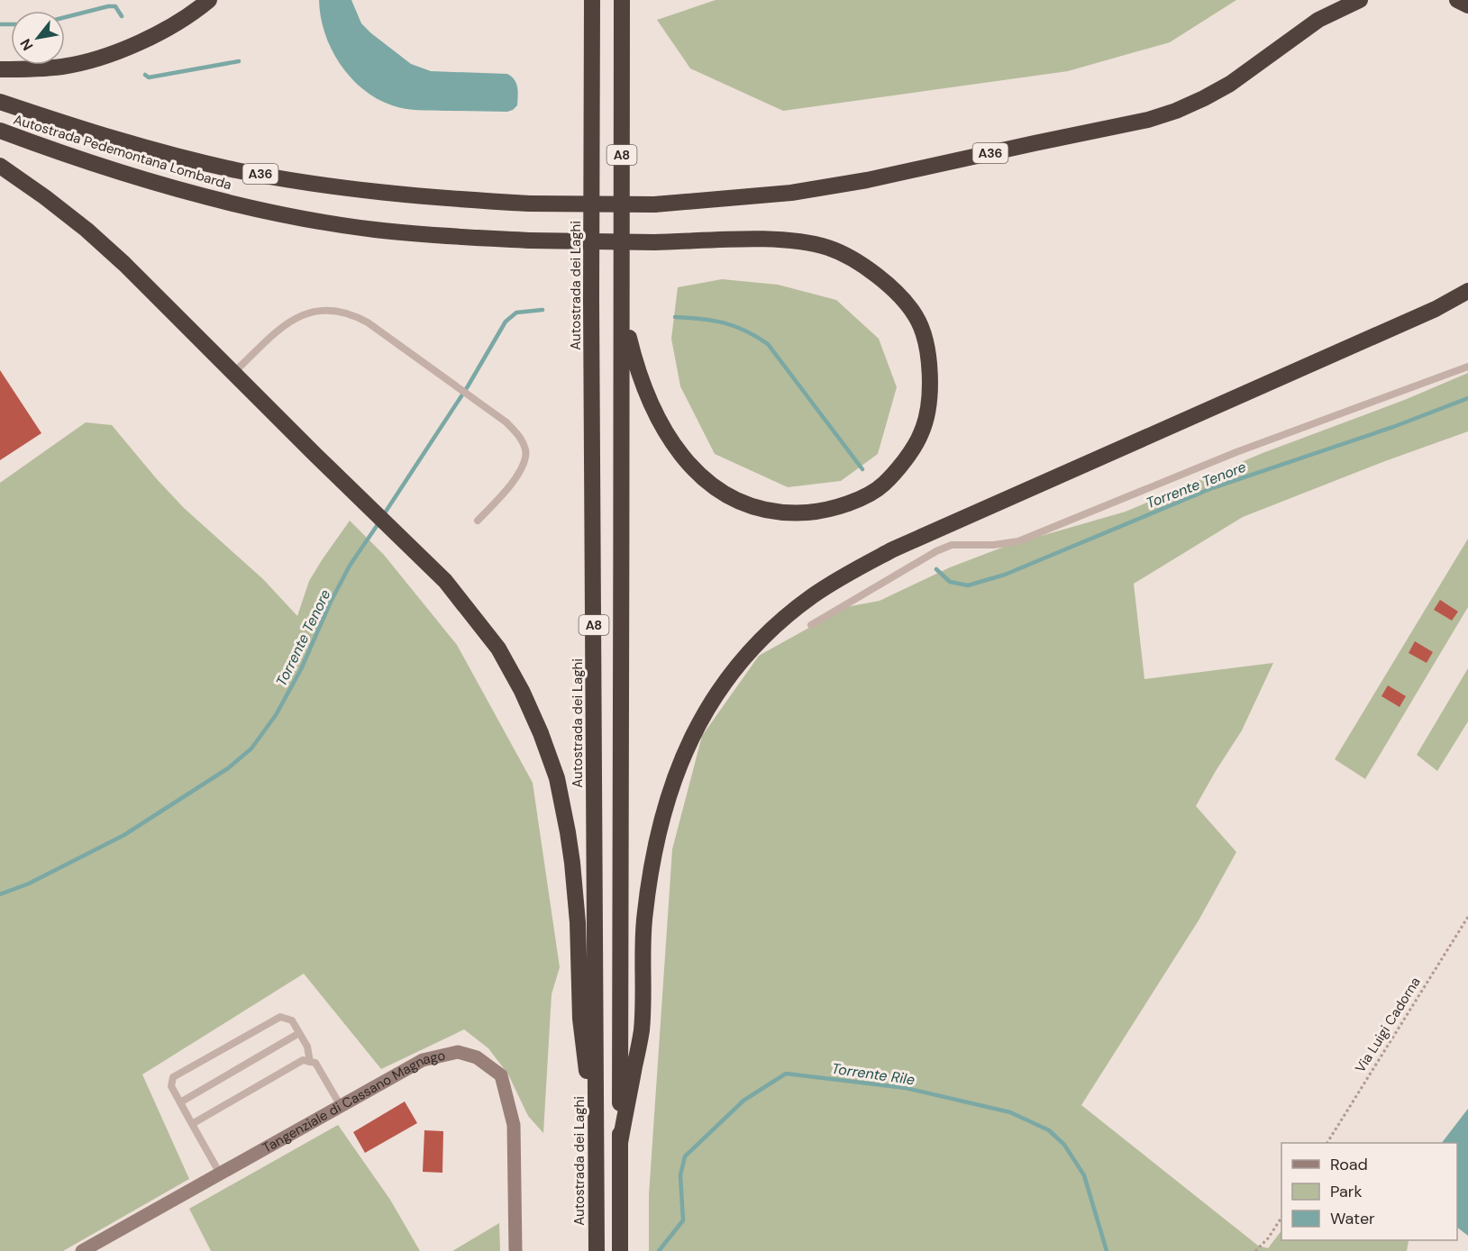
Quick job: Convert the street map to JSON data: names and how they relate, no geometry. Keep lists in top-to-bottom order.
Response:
{
  "streets": {
    "highway": [
      "Autostrada Pedemontana Lombarda",
      "A36",
      "A8",
      "Autostrada dei Laghi"
    ],
    "street": ["Tangenziale di Cassano Magnago"],
    "path": ["Via Luigi Cadorna"]
  },
  "crossings": [
    ["Autostrada Pedemontana Lombarda", "A8"]
  ],
  "water": ["Torrente Tenore", "Torrente Rile"],
  "legend": ["Road", "Park", "Water"],
  "north": "bottom left"
}
